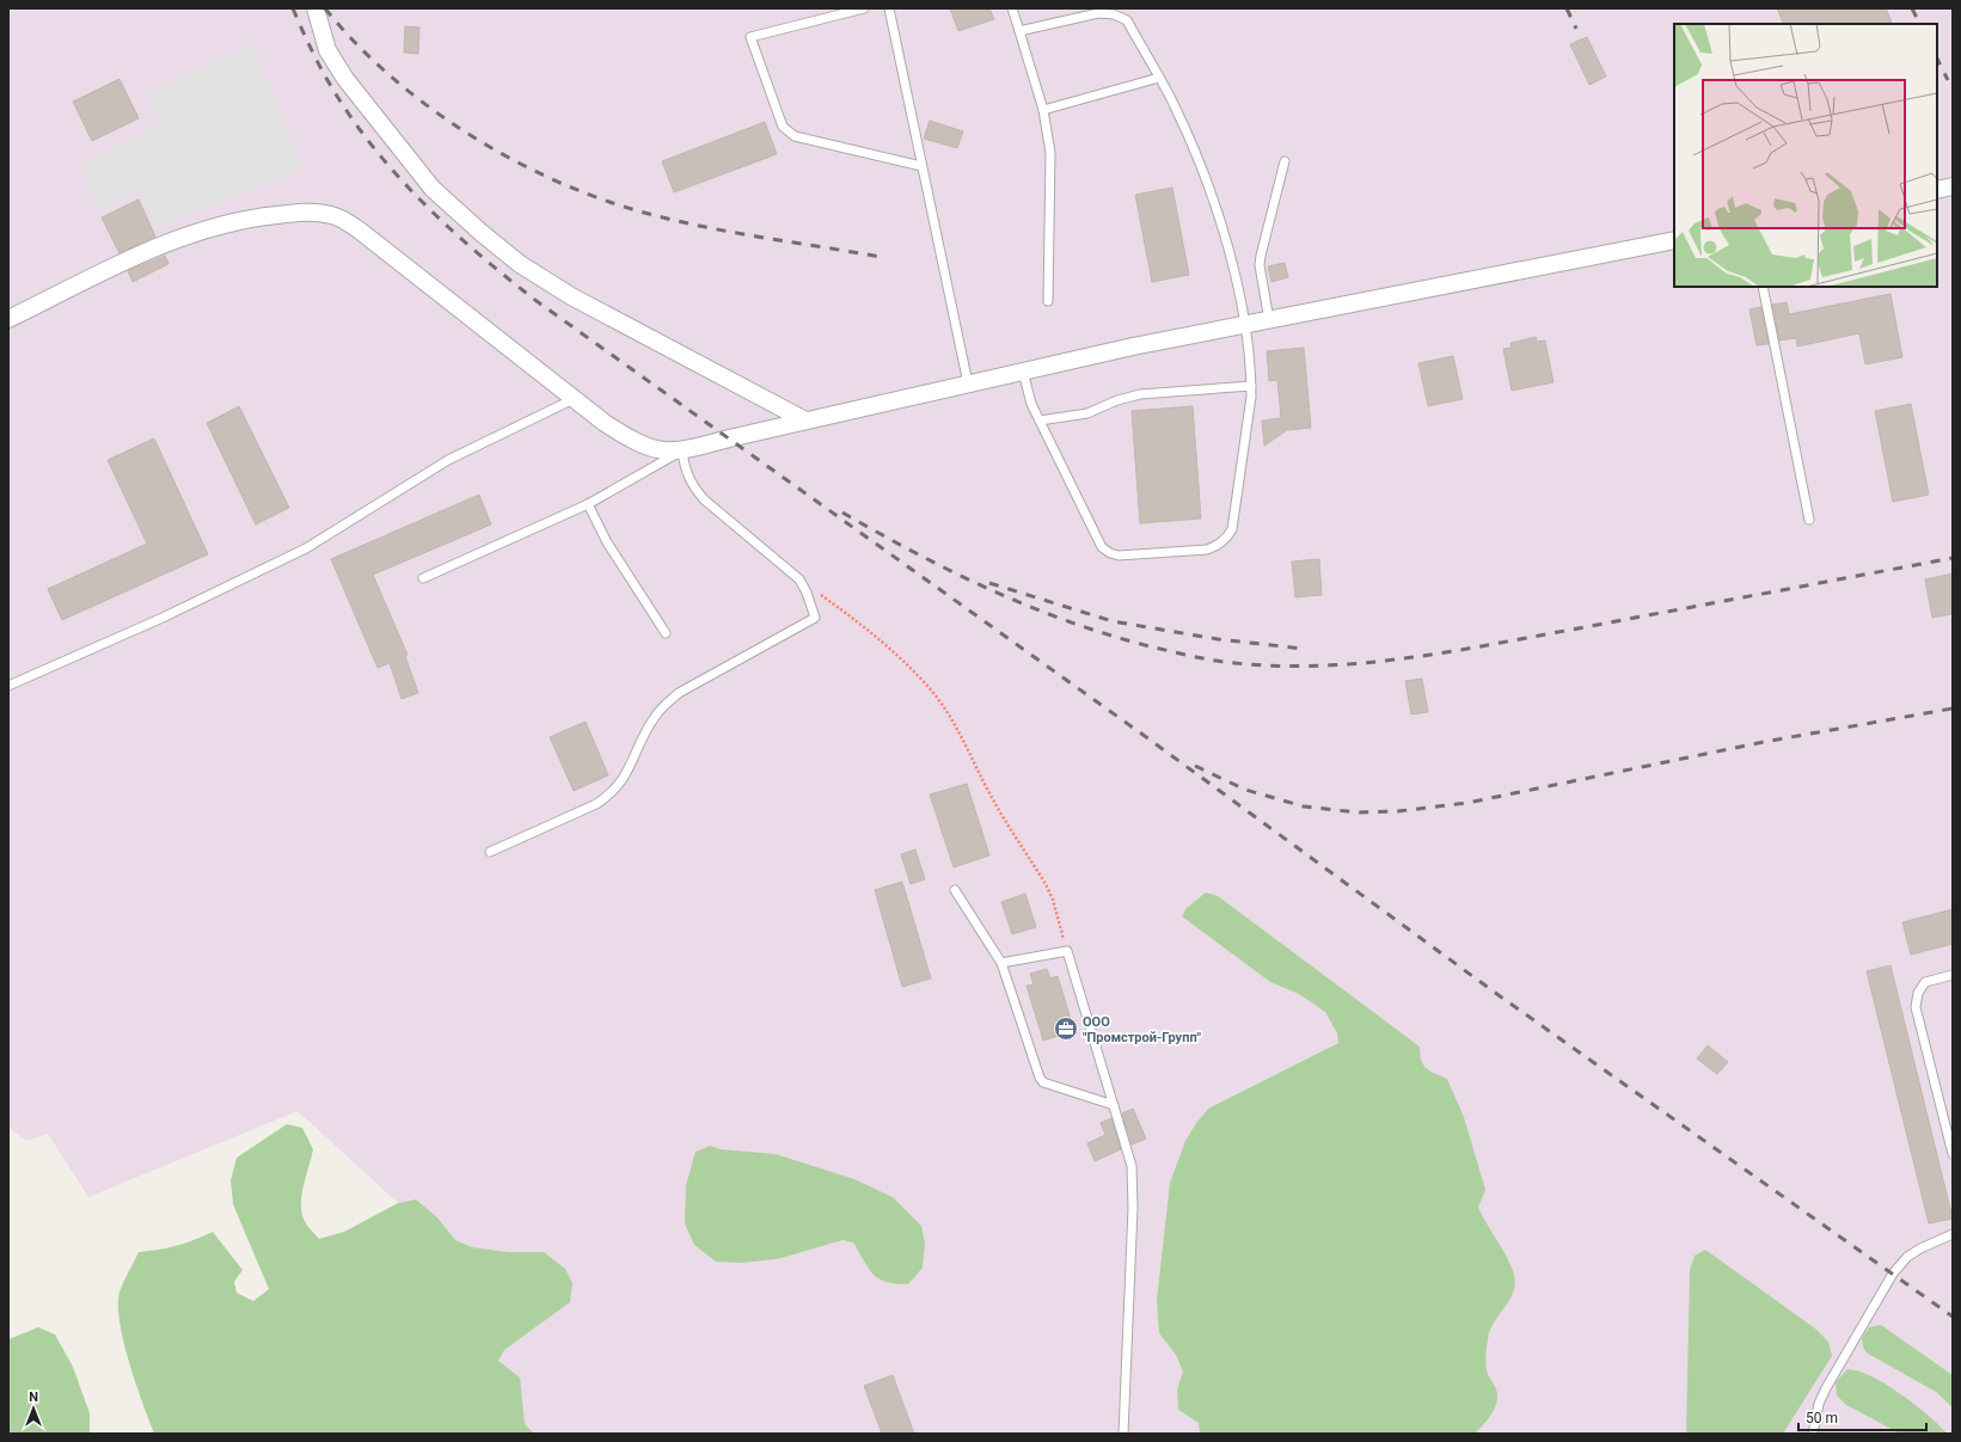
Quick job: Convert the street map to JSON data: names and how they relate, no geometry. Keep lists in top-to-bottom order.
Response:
{
  "places": {
    "office": ["ООО \"Промстрой-Групп\""]
  },
  "scale_bar": "50 m",
  "north": "top"
}
